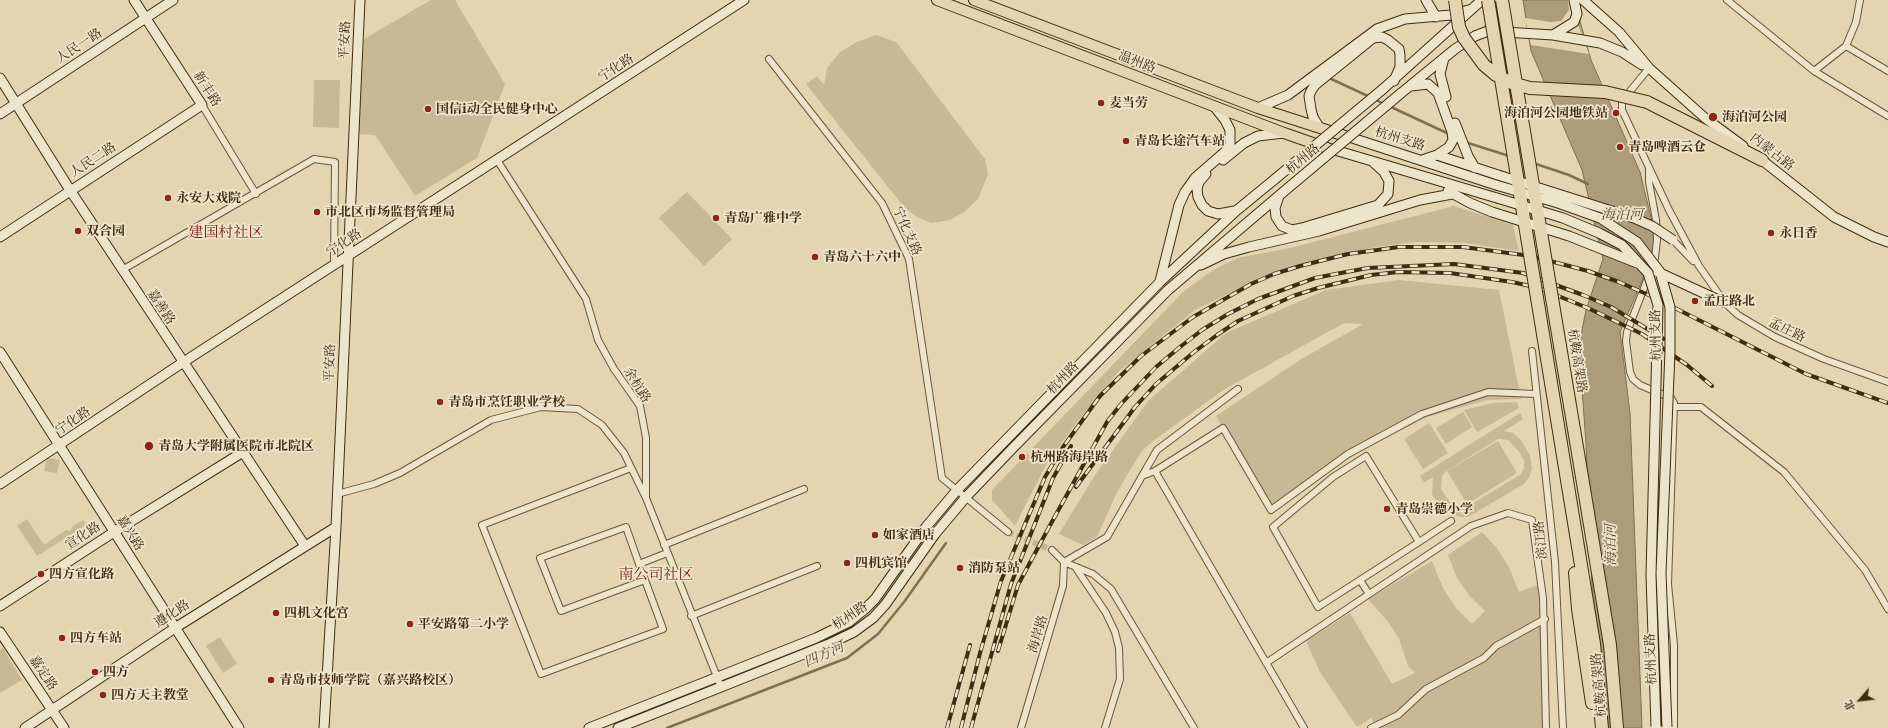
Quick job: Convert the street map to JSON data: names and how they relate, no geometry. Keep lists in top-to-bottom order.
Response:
{
  "streets": {
    "highway": ["杭鞍高架路"],
    "main road": [
      "平安路",
      "人民一路",
      "温州路",
      "宁化路",
      "新丰路",
      "杭州支路",
      "内蒙古路",
      "杭州路",
      "人民二路",
      "嘉善路",
      "嘉兴路",
      "宣化路",
      "遵化路",
      "嘉定路"
    ],
    "street": [
      "宁化支路",
      "孟庄路",
      "余杭路",
      "滨江路",
      "海岸路"
    ]
  },
  "crossings": [
    ["平安路", "宁化路"],
    ["平安路", "遵化路"],
    ["人民一路", "新丰路"],
    ["人民一路", "嘉善路"],
    ["温州路", "杭州支路"],
    ["宁化路", "嘉善路"],
    ["宁化路", "余杭路"],
    ["宁化路", "嘉兴路"],
    ["新丰路", "人民二路"],
    ["内蒙古路", "杭州路"],
    ["杭州路", "宁化支路"],
    ["杭州路", "余杭路"],
    ["人民二路", "嘉善路"],
    ["嘉善路", "宣化路"],
    ["嘉善路", "遵化路"],
    ["嘉兴路", "宣化路"],
    ["嘉兴路", "遵化路"],
    ["遵化路", "嘉定路"]
  ],
  "districts": ["建国村社区", "南公司社区"],
  "water": ["海泊河", "四方河"],
  "places": [
    "麦当劳",
    "国信i动全民健身中心",
    "海泊河公园地铁站",
    "海泊河公园",
    "青岛长途汽车站",
    "青岛啤酒云仓",
    "永安大戏院",
    "市北区市场监督管理局",
    "青岛广雅中学",
    "双合园",
    "永日香",
    "青岛六十六中",
    "孟庄路北",
    "青岛市烹饪职业学校",
    "青岛大学附属医院市北院区",
    "杭州路海岸路",
    "青岛崇德小学",
    "如家酒店",
    "四机宾馆",
    "消防泵站",
    "四方宣化路",
    "四机文化宫",
    "平安路第二小学",
    "四方车站",
    "四方",
    "青岛市技师学院（嘉兴路校区）",
    "四方天主教堂"
  ],
  "north": "bottom left"
}
